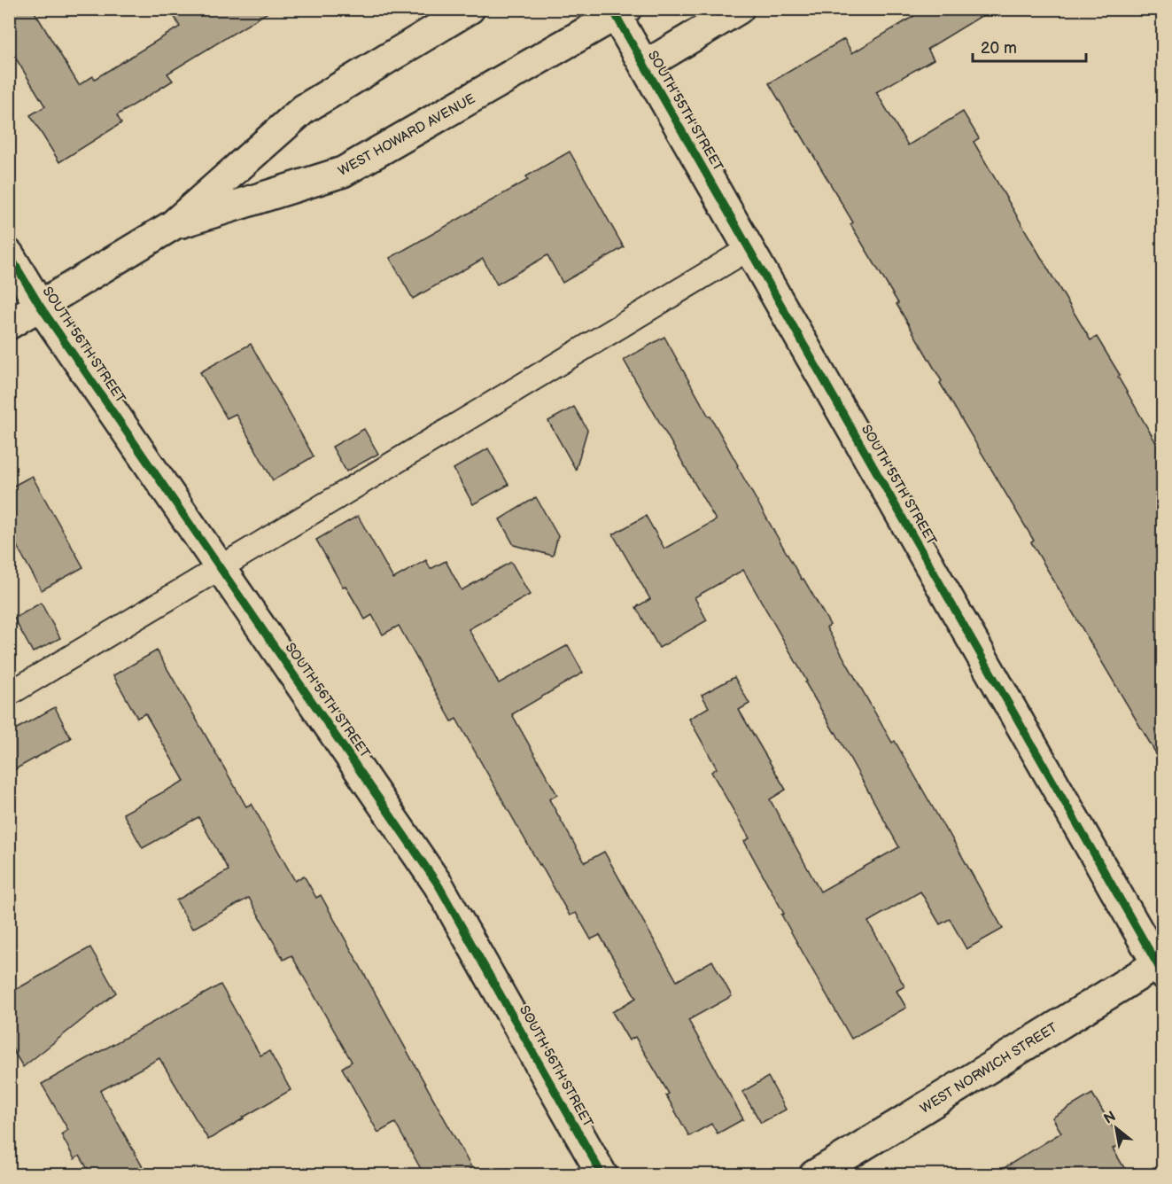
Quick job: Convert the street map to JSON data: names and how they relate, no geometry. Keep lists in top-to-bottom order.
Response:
{
  "streets": {
    "street": [
      "SOUTH 55TH STREET",
      "WEST HOWARD AVENUE",
      "SOUTH 56TH STREET",
      "WEST NORWICH STREET"
    ]
  },
  "crossings": [
    ["SOUTH 55TH STREET", "WEST HOWARD AVENUE"],
    ["SOUTH 55TH STREET", "WEST NORWICH STREET"],
    ["WEST HOWARD AVENUE", "SOUTH 56TH STREET"]
  ],
  "scale_bar": "20 m",
  "north": "top left"
}
